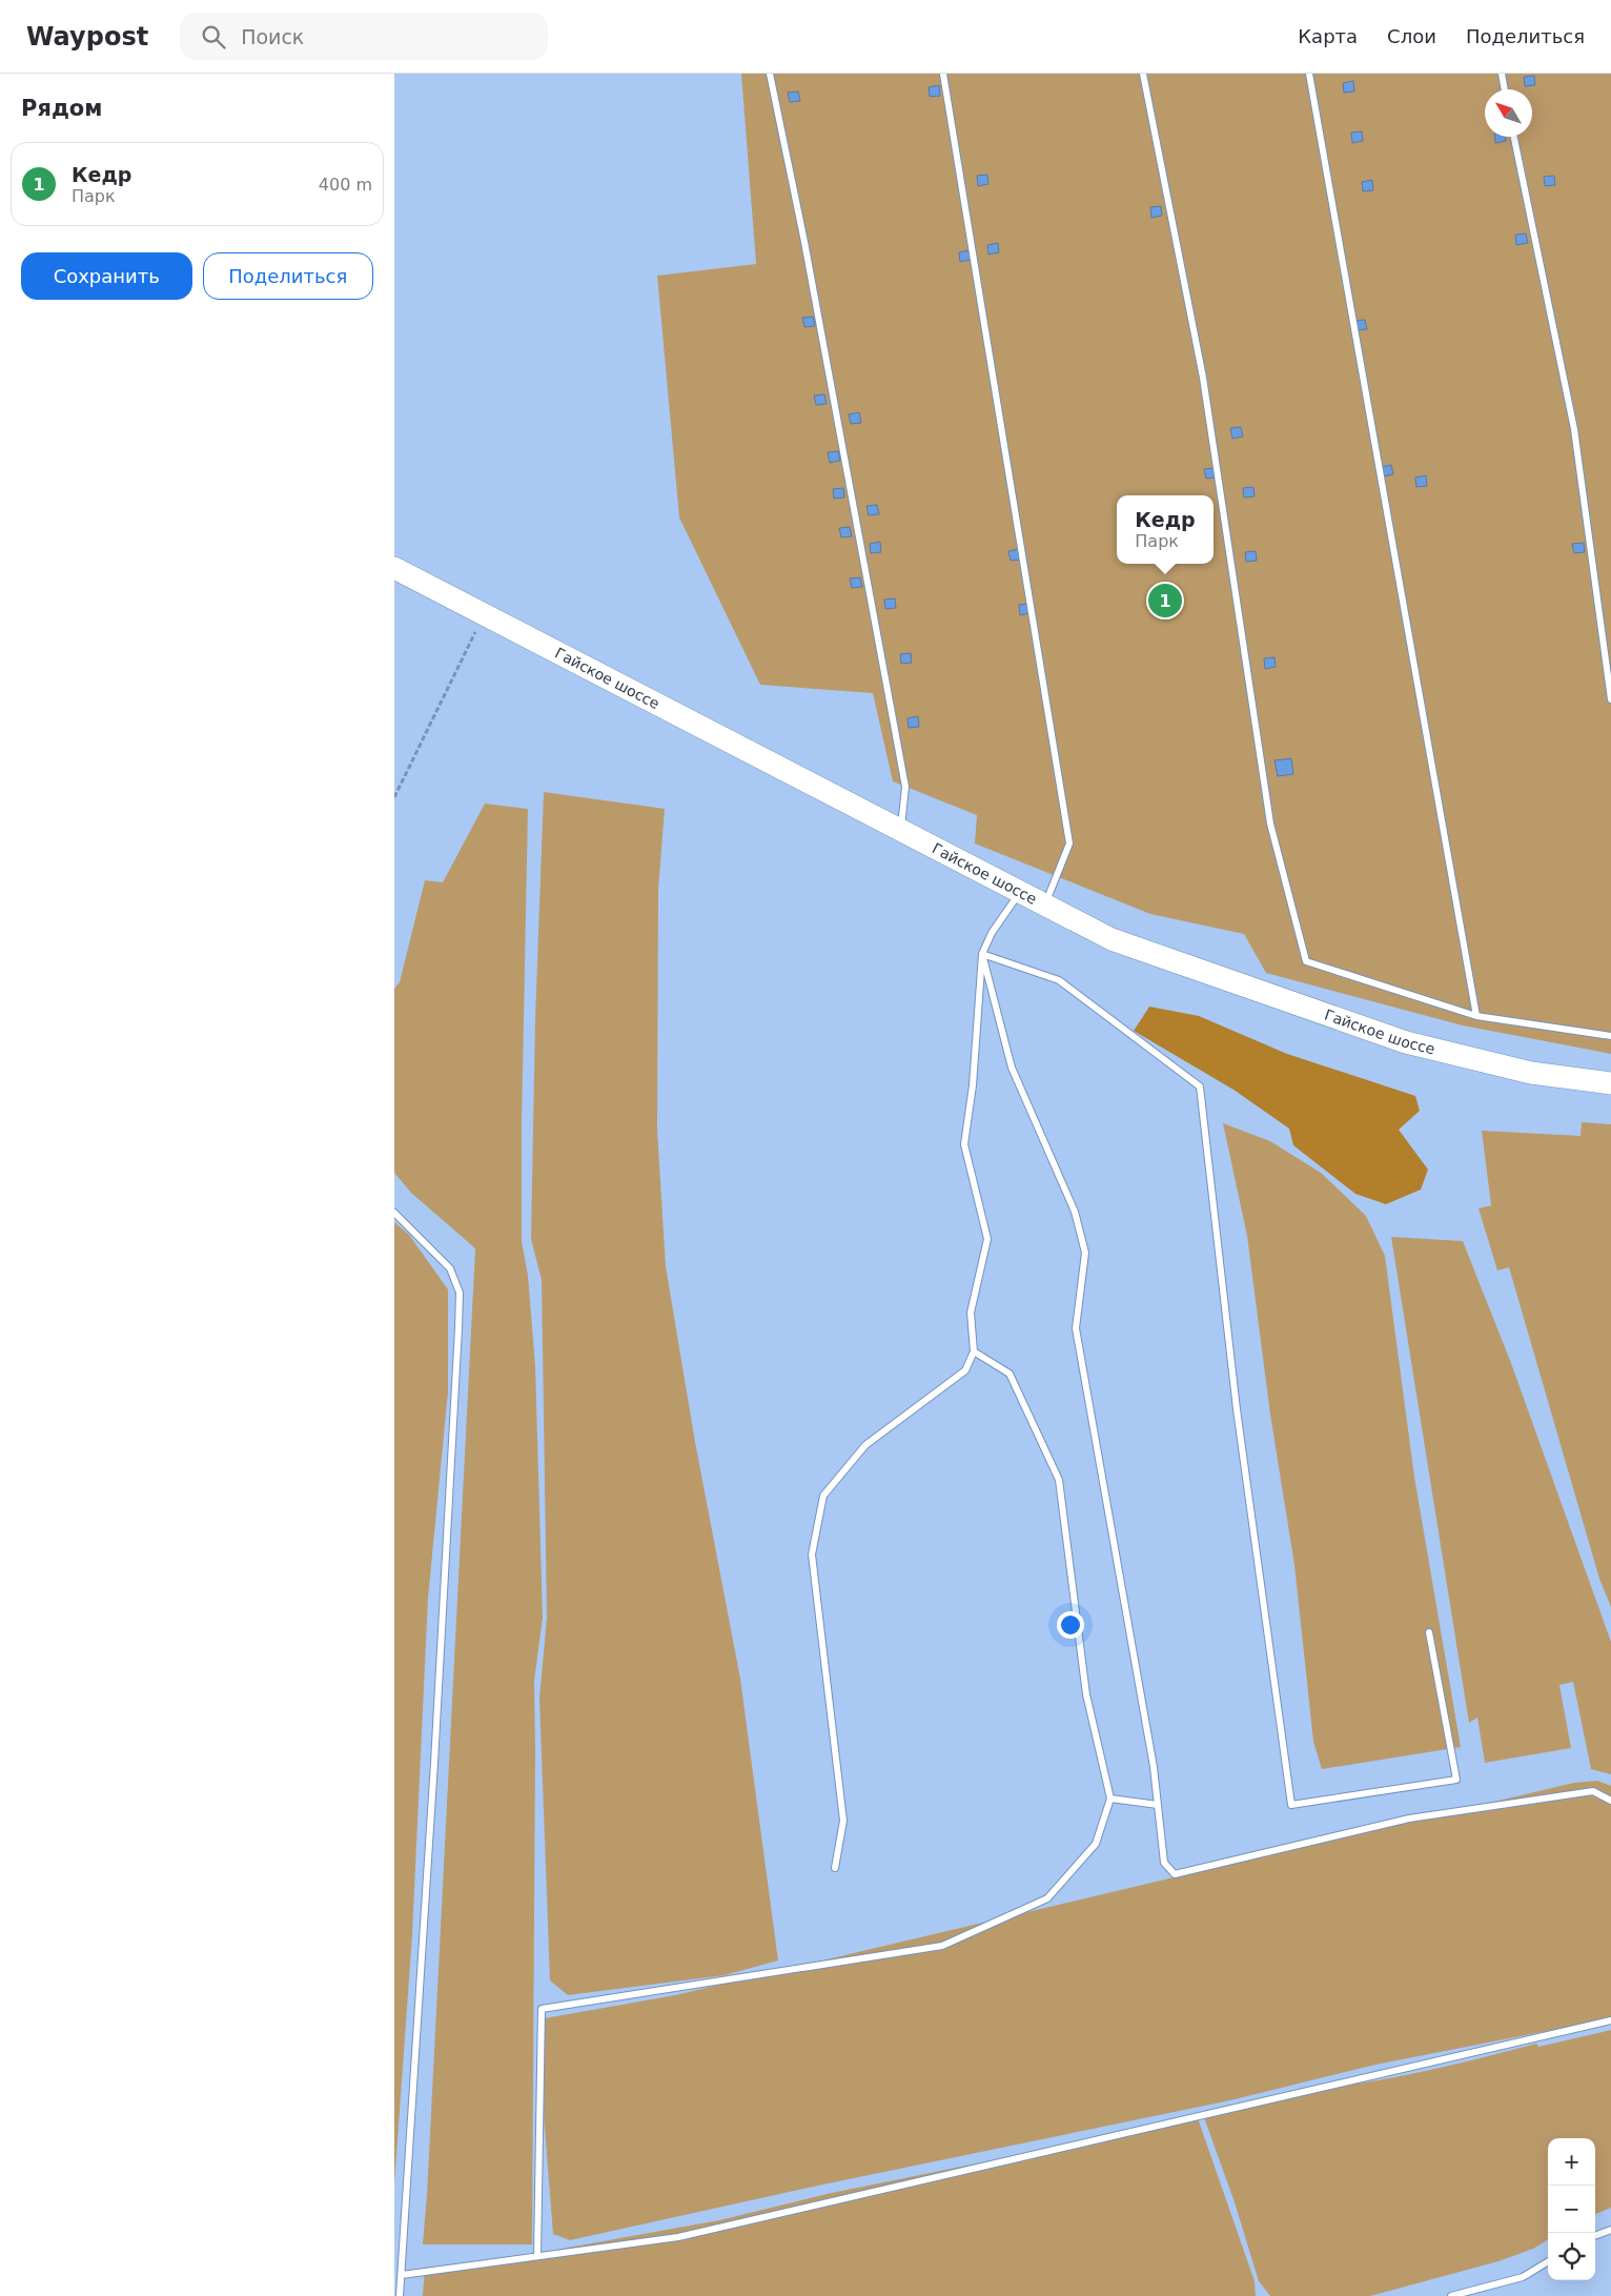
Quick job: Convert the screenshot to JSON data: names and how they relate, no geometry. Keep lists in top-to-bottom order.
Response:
{
  "streets": {
    "main road": ["Гайское шоссе"]
  },
  "north": "top left",
  "page": {
    "header": "Waypost",
    "search": "Поиск",
    "nav": ["Карта", "Слои", "Поделиться"],
    "heading": "Рядом",
    "list": [
      {
        "mark": "1",
        "name": "Кедр",
        "note": "Парк",
        "value": "400 m"
      }
    ],
    "buttons": ["Сохранить", "Поделиться"],
    "popup": ["Кедр", "Парк"],
    "pins": "1",
    "map_buttons": ["+", "−"]
  }
}
